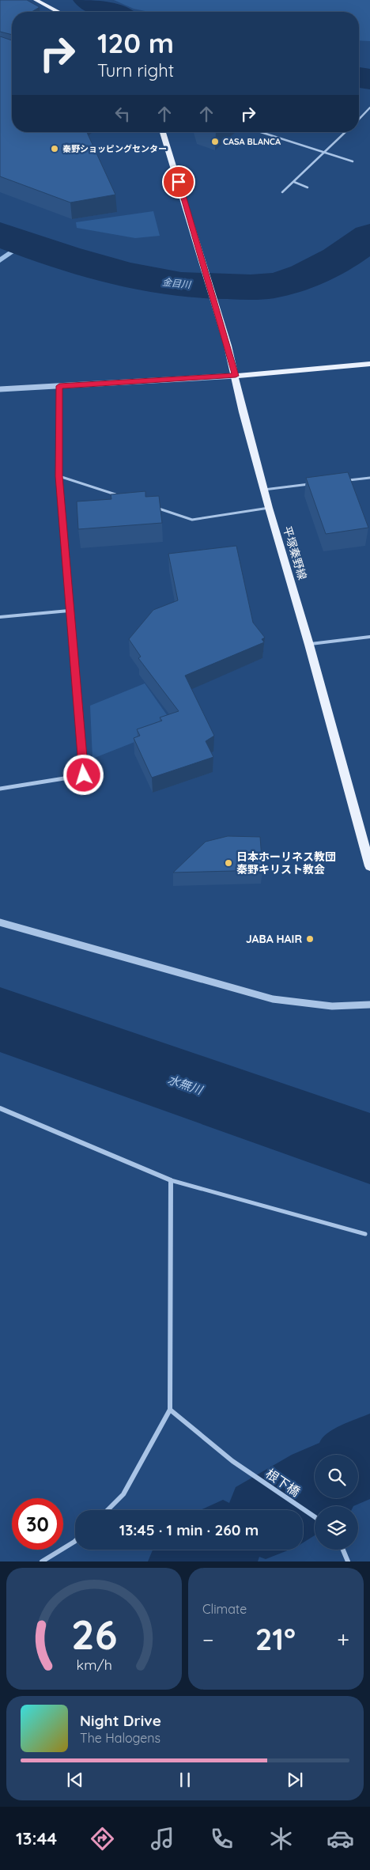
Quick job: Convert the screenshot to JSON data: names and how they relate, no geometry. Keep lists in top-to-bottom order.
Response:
{
  "streets": {
    "main road": ["平塚秦野線"],
    "street": ["根下橋"]
  },
  "water": ["金目川", "水無川"],
  "places": [
    "CASA BLANCA",
    "秦野ショッピングセンター",
    "日本ホーリネス教団 秦野キリスト教会",
    "JABA HAIR"
  ],
  "page": {
    "turn": ["120 m", "Turn right"],
    "limit": "30",
    "trip": "13:45 · 1 min · 260 m",
    "tile": "Climate",
    "heat": ["−", "21°", "+"],
    "song": ["Night Drive", "The Halogens"],
    "tabs": "13:44",
    "gauge": ["26", "km/h"]
  }
}
